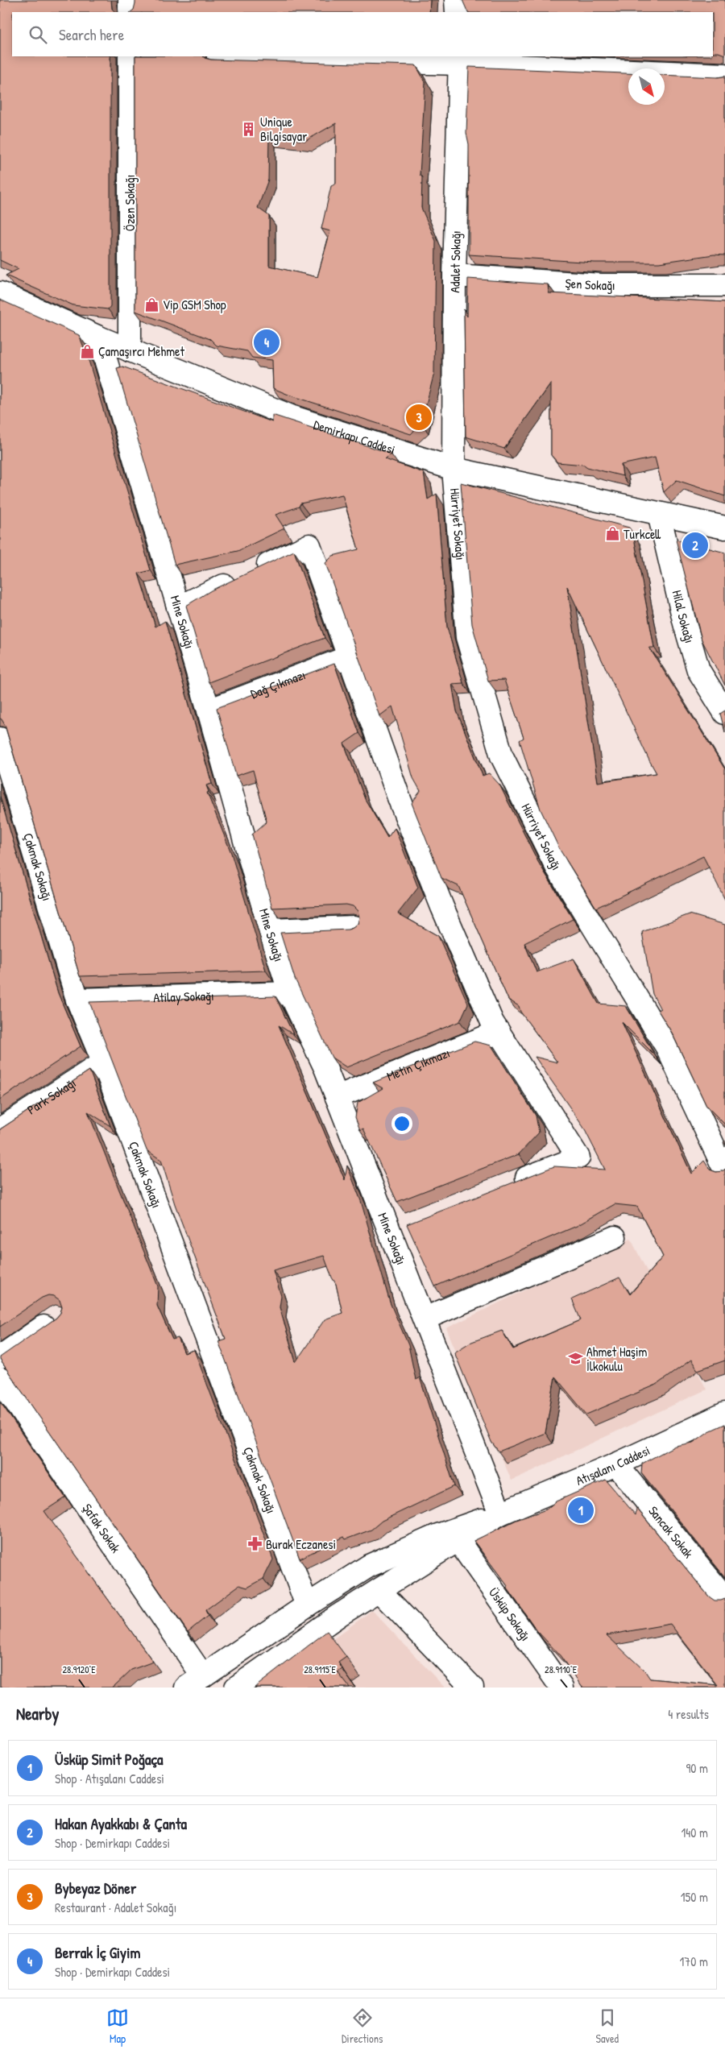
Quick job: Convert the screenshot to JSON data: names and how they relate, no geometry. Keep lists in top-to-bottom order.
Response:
{
  "streets": {
    "main road": [
      "Özen Sokağı",
      "Adalet Sokağı",
      "Şen Sokağı",
      "Demirkapı Caddesi",
      "Hürriyet Sokağı",
      "Hilal Sokağı",
      "Mine Sokağı",
      "Dağ Çıkmazı",
      "Çakmak Sokağı",
      "Atilay Sokağı",
      "Metin Çıkmazı",
      "Park Sokağı",
      "Atışalanı Caddesi",
      "Şafak Sokak",
      "Sancak Sokak",
      "Üsküp Sokağı"
    ]
  },
  "crossings": [
    ["Özen Sokağı", "Demirkapı Caddesi"],
    ["Adalet Sokağı", "Şen Sokağı"],
    ["Adalet Sokağı", "Demirkapı Caddesi"],
    ["Adalet Sokağı", "Hürriyet Sokağı"],
    ["Demirkapı Caddesi", "Hürriyet Sokağı"],
    ["Demirkapı Caddesi", "Hilal Sokağı"],
    ["Demirkapı Caddesi", "Mine Sokağı"],
    ["Mine Sokağı", "Dağ Çıkmazı"],
    ["Mine Sokağı", "Atilay Sokağı"],
    ["Mine Sokağı", "Metin Çıkmazı"],
    ["Mine Sokağı", "Atışalanı Caddesi"],
    ["Çakmak Sokağı", "Atilay Sokağı"],
    ["Çakmak Sokağı", "Park Sokağı"],
    ["Atışalanı Caddesi", "Sancak Sokak"]
  ],
  "places": {
    "building": ["Unique Bilgisayar"],
    "shop": ["Vip GSM Shop", "Çamaşırcı Mehmet", "Turkcell"],
    "school or university": ["Ahmet Haşim İlkokulu"],
    "pharmacy": ["Burak Eczanesi"]
  },
  "north": "bottom right",
  "page": {
    "search": "Search here",
    "pins": [
      "4",
      "3",
      "2",
      "1"
    ],
    "heading": ["Nearby", "4 results"],
    "list": [
      {
        "mark": "1",
        "name": "Üsküp Simit Poğaça",
        "note": "Shop · Atışalanı Caddesi",
        "value": "90 m"
      },
      {
        "mark": "2",
        "name": "Hakan Ayakkabı & Çanta",
        "note": "Shop · Demirkapı Caddesi",
        "value": "140 m"
      },
      {
        "mark": "3",
        "name": "Bybeyaz Döner",
        "note": "Restaurant · Adalet Sokağı",
        "value": "150 m"
      },
      {
        "mark": "4",
        "name": "Berrak İç Giyim",
        "note": "Shop · Demirkapı Caddesi",
        "value": "170 m"
      }
    ],
    "nav": ["Map", "Directions", "Saved"]
  },
  "coordinates": ["28.9120°E", "28.9115°E", "28.9110°E"]
}
